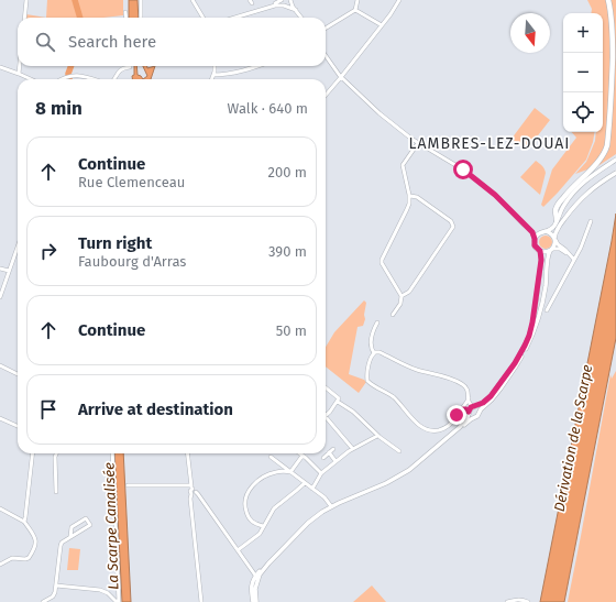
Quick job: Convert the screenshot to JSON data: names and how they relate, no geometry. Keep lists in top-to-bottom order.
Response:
{
  "districts": ["LAMBRES-LEZ-DOUAI"],
  "water": ["Dérivation de la Scarpe", "La Scarpe Canalisée"],
  "north": "bottom",
  "page": {
    "map_buttons": ["+", "−"],
    "search": "Search here",
    "heading": ["8 min", "Walk · 640 m"],
    "list": [
      ["Continue", "Rue Clemenceau", "200 m"],
      ["Turn right", "Faubourg d'Arras", "390 m"],
      ["Continue", "50 m"],
      "Arrive at destination"
    ]
  }
}
